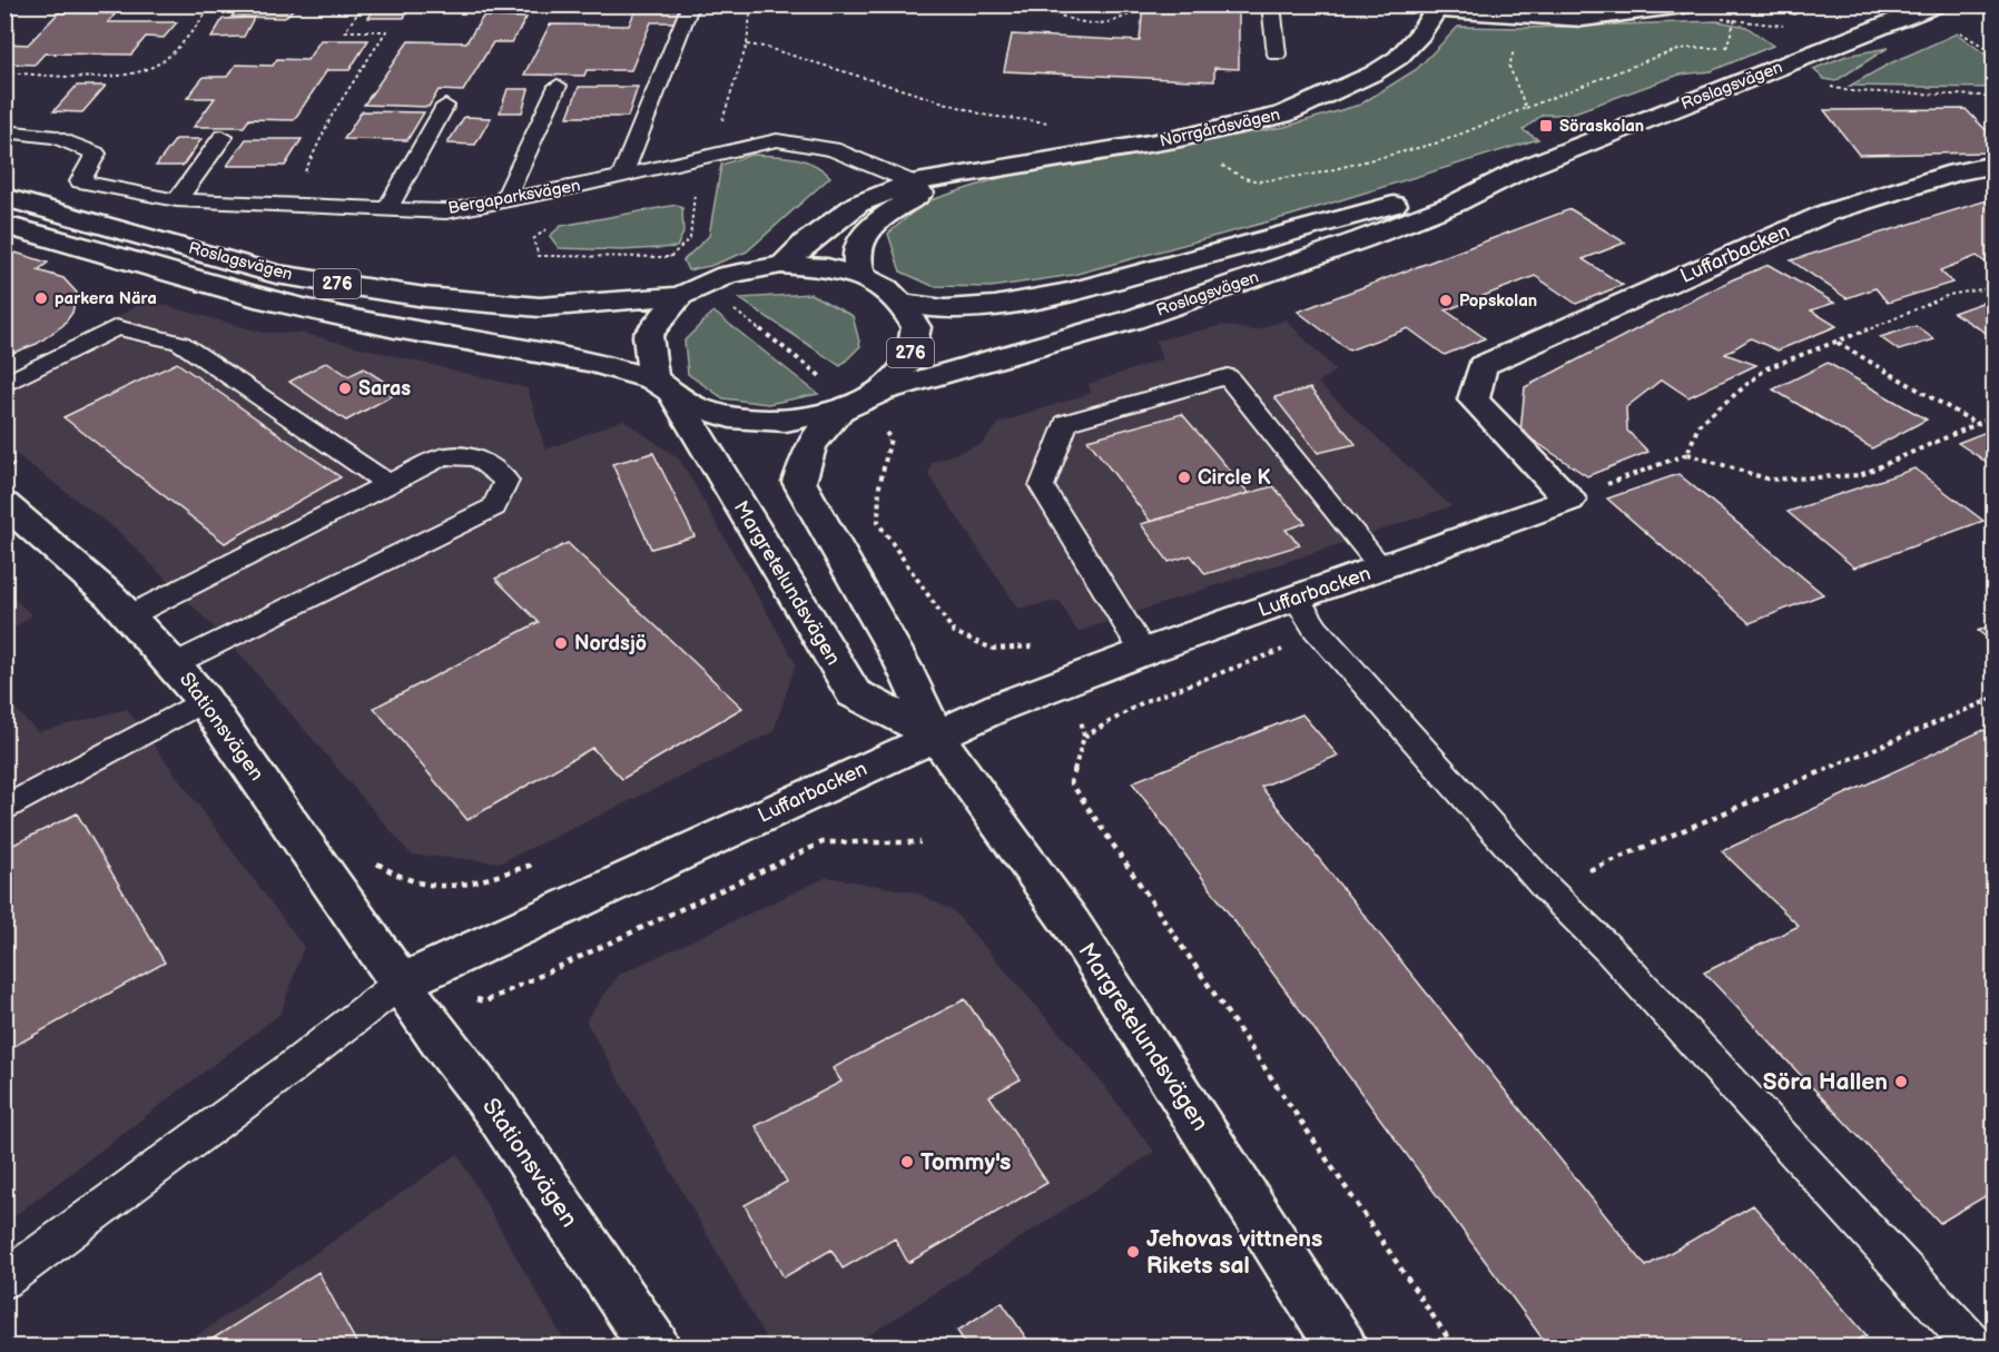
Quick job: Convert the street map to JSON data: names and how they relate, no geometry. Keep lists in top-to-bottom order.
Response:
{
  "streets": {
    "street": [
      "Roslagsvägen",
      "Norrgårdsvägen",
      "Luffarbacken",
      "276",
      "Margretelundsvägen",
      "Stationsvägen"
    ],
    "lane": ["Bergaparksvägen"]
  },
  "crossings": [
    ["Roslagsvägen", "Norrgårdsvägen"],
    ["Roslagsvägen", "Margretelundsvägen"],
    ["Norrgårdsvägen", "Bergaparksvägen"],
    ["Norrgårdsvägen", "Margretelundsvägen"],
    ["Luffarbacken", "Margretelundsvägen"],
    ["Luffarbacken", "Stationsvägen"]
  ],
  "places": {
    "transit": ["Söraskolan"],
    "other": [
      "parkera Nära",
      "Popskolan",
      "Saras",
      "Circle K",
      "Nordsjö",
      "Söra Hallen",
      "Tommy's",
      "Jehovas vittnens Rikets sal"
    ]
  }
}
